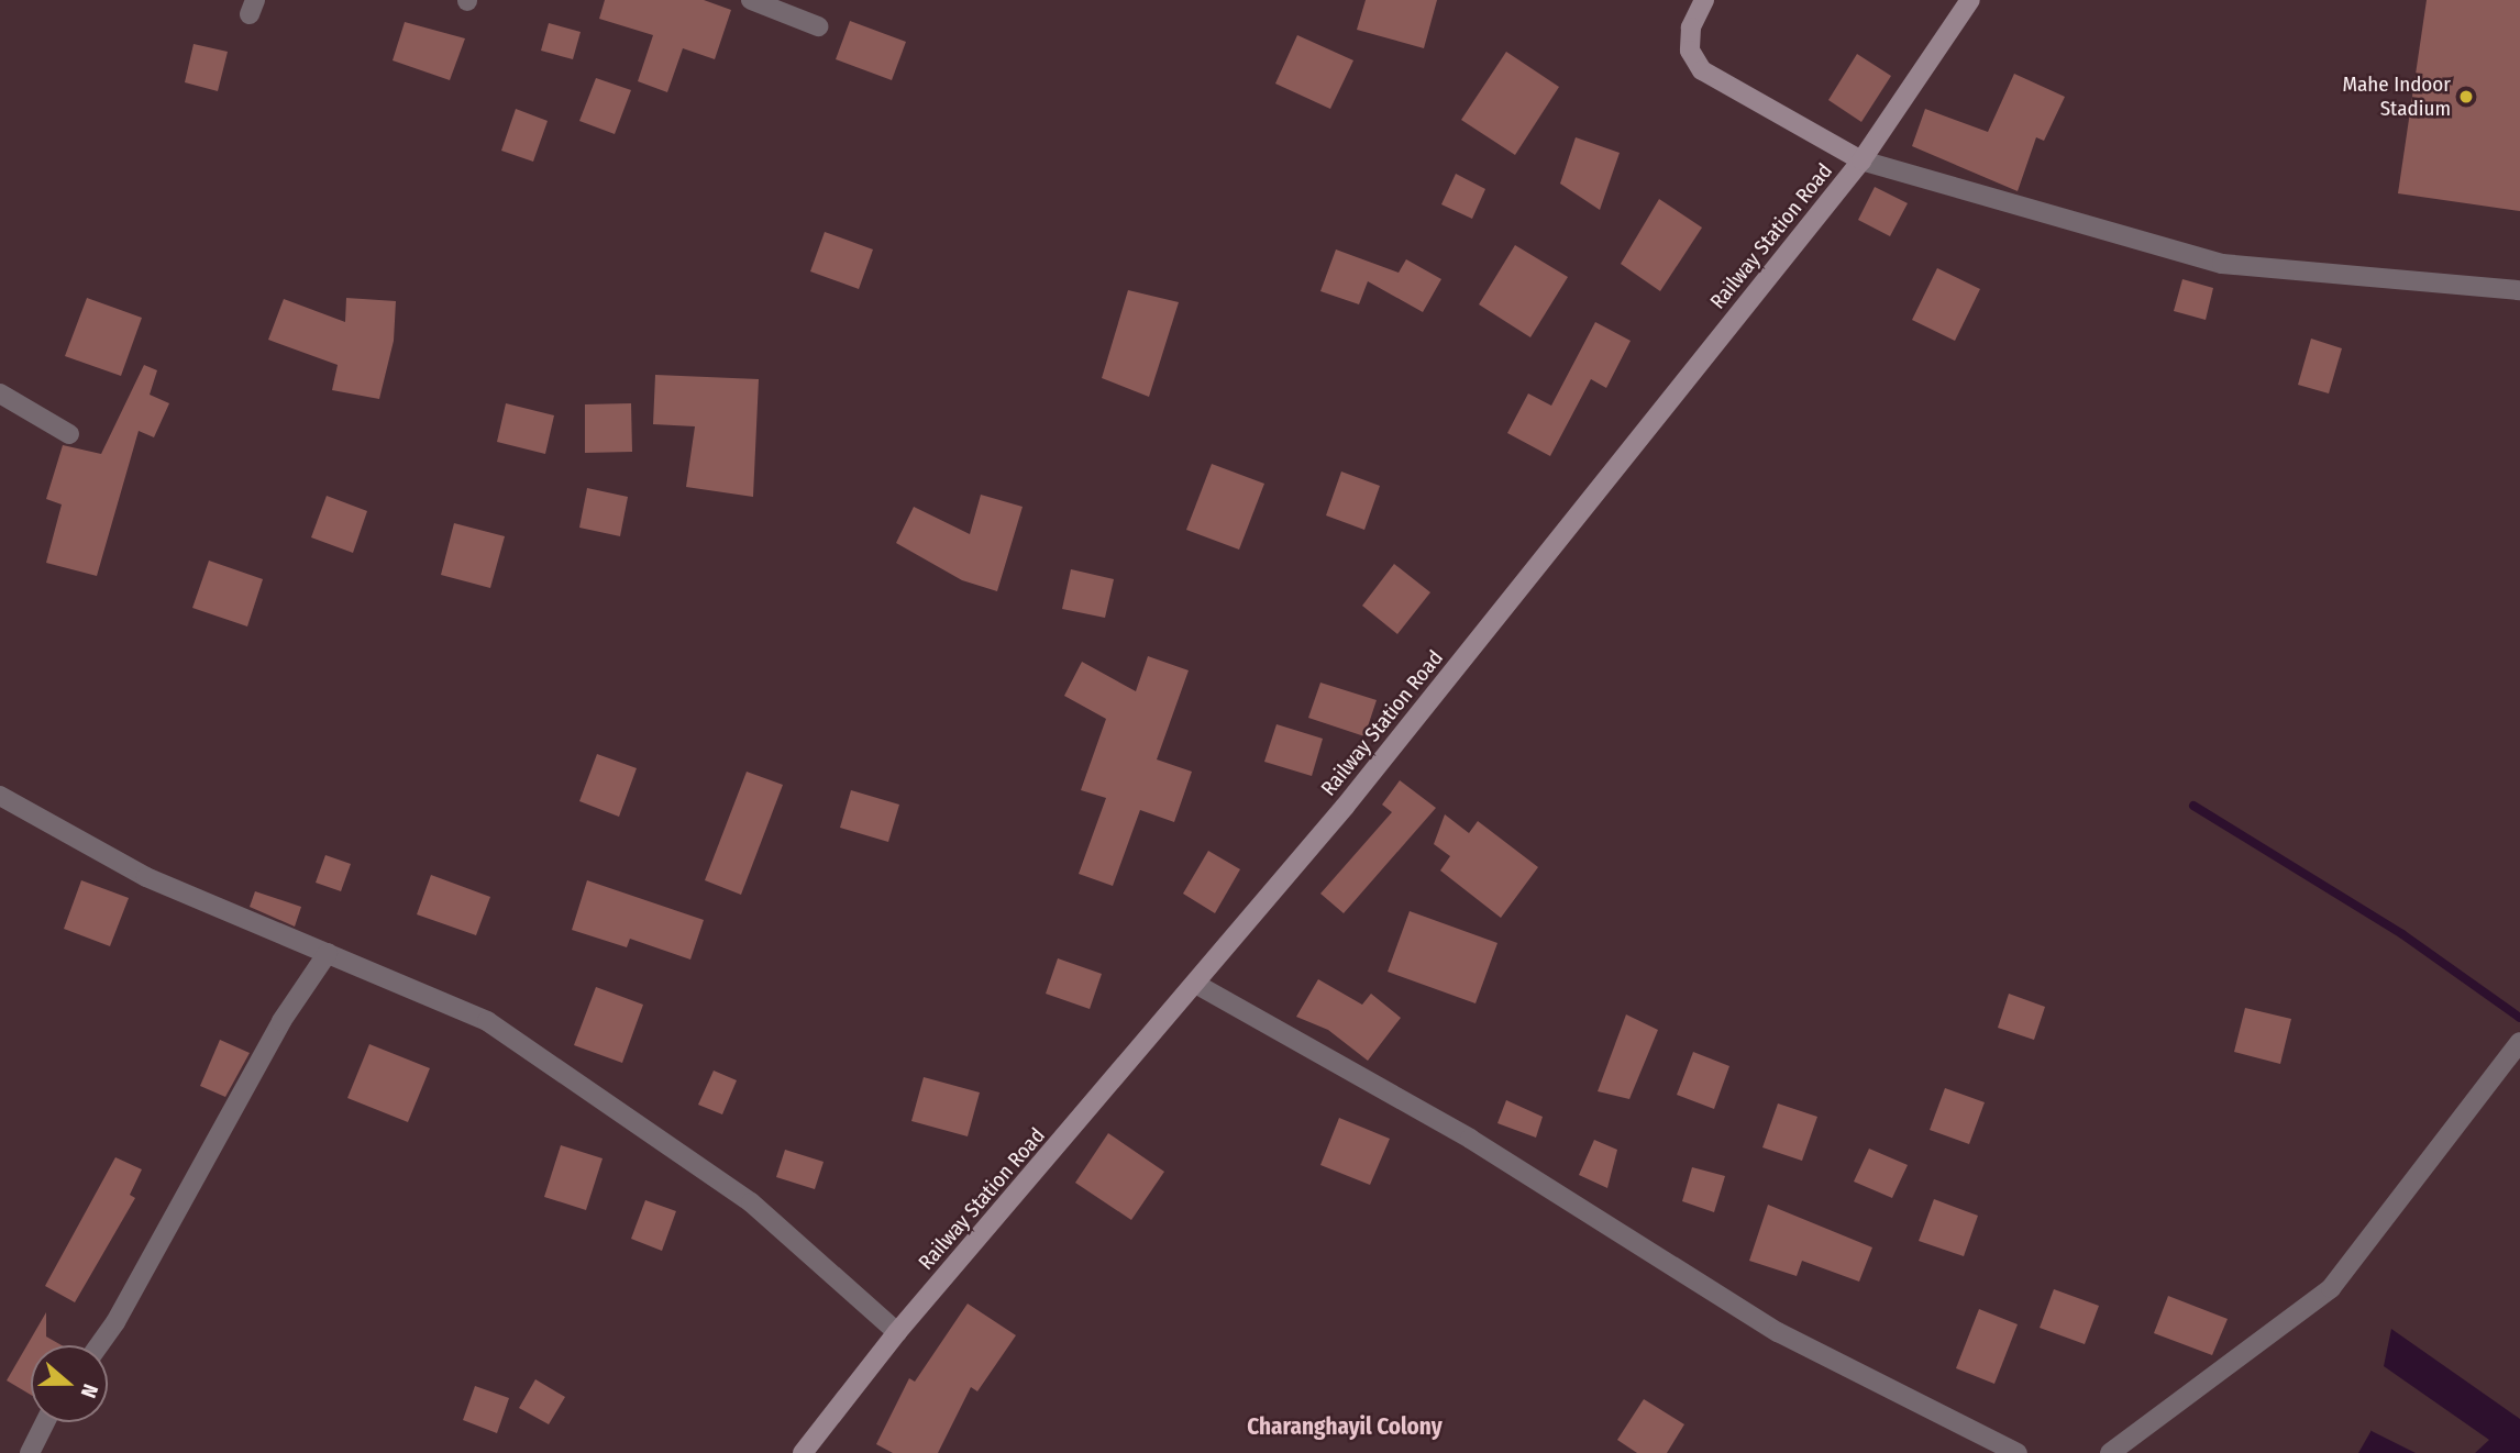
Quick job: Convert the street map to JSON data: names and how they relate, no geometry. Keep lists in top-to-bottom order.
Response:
{
  "streets": {
    "street": ["Railway Station Road"]
  },
  "districts": ["Charanghayil Colony"],
  "places": ["Mahe Indoor Stadium"],
  "north": "right"
}
